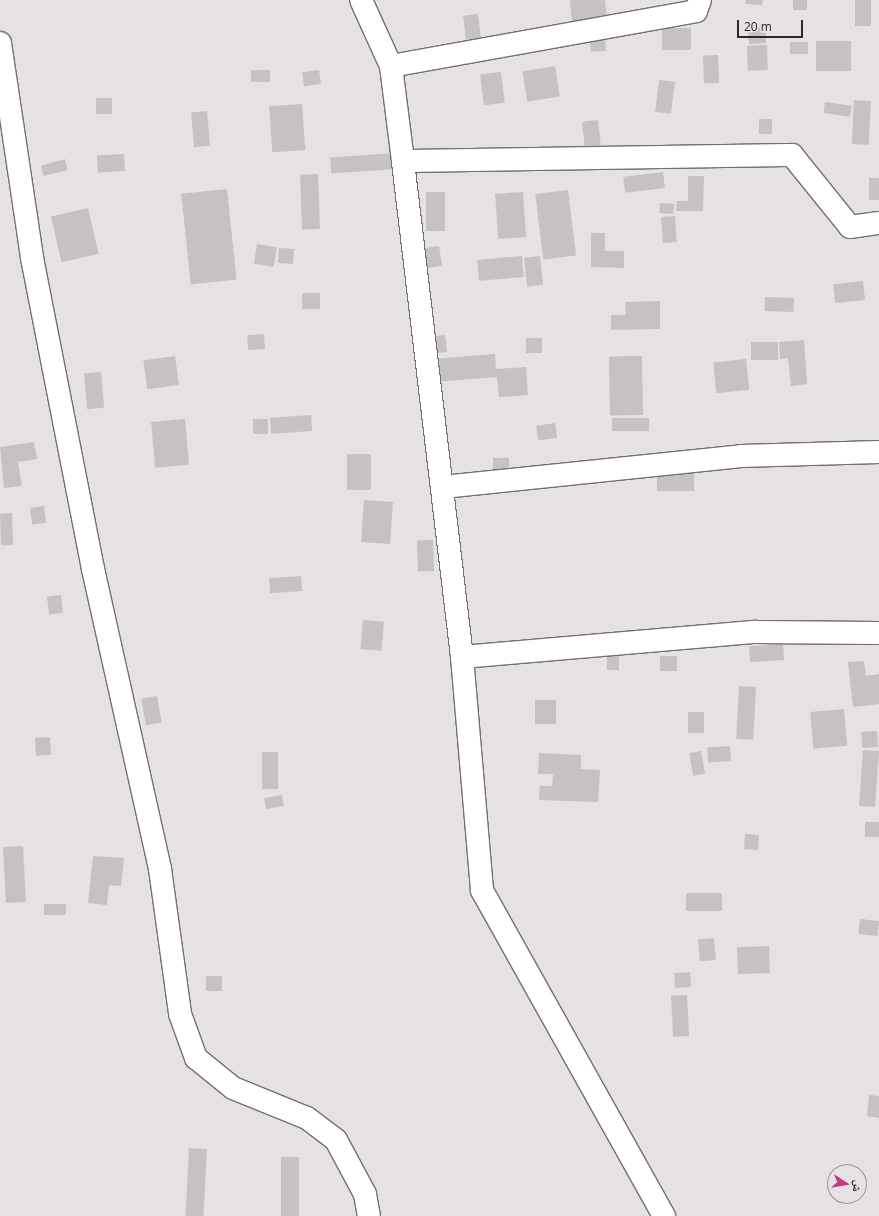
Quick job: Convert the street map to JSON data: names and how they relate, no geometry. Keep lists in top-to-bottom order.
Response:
{
  "scale_bar": "20 m",
  "north": "right"
}
